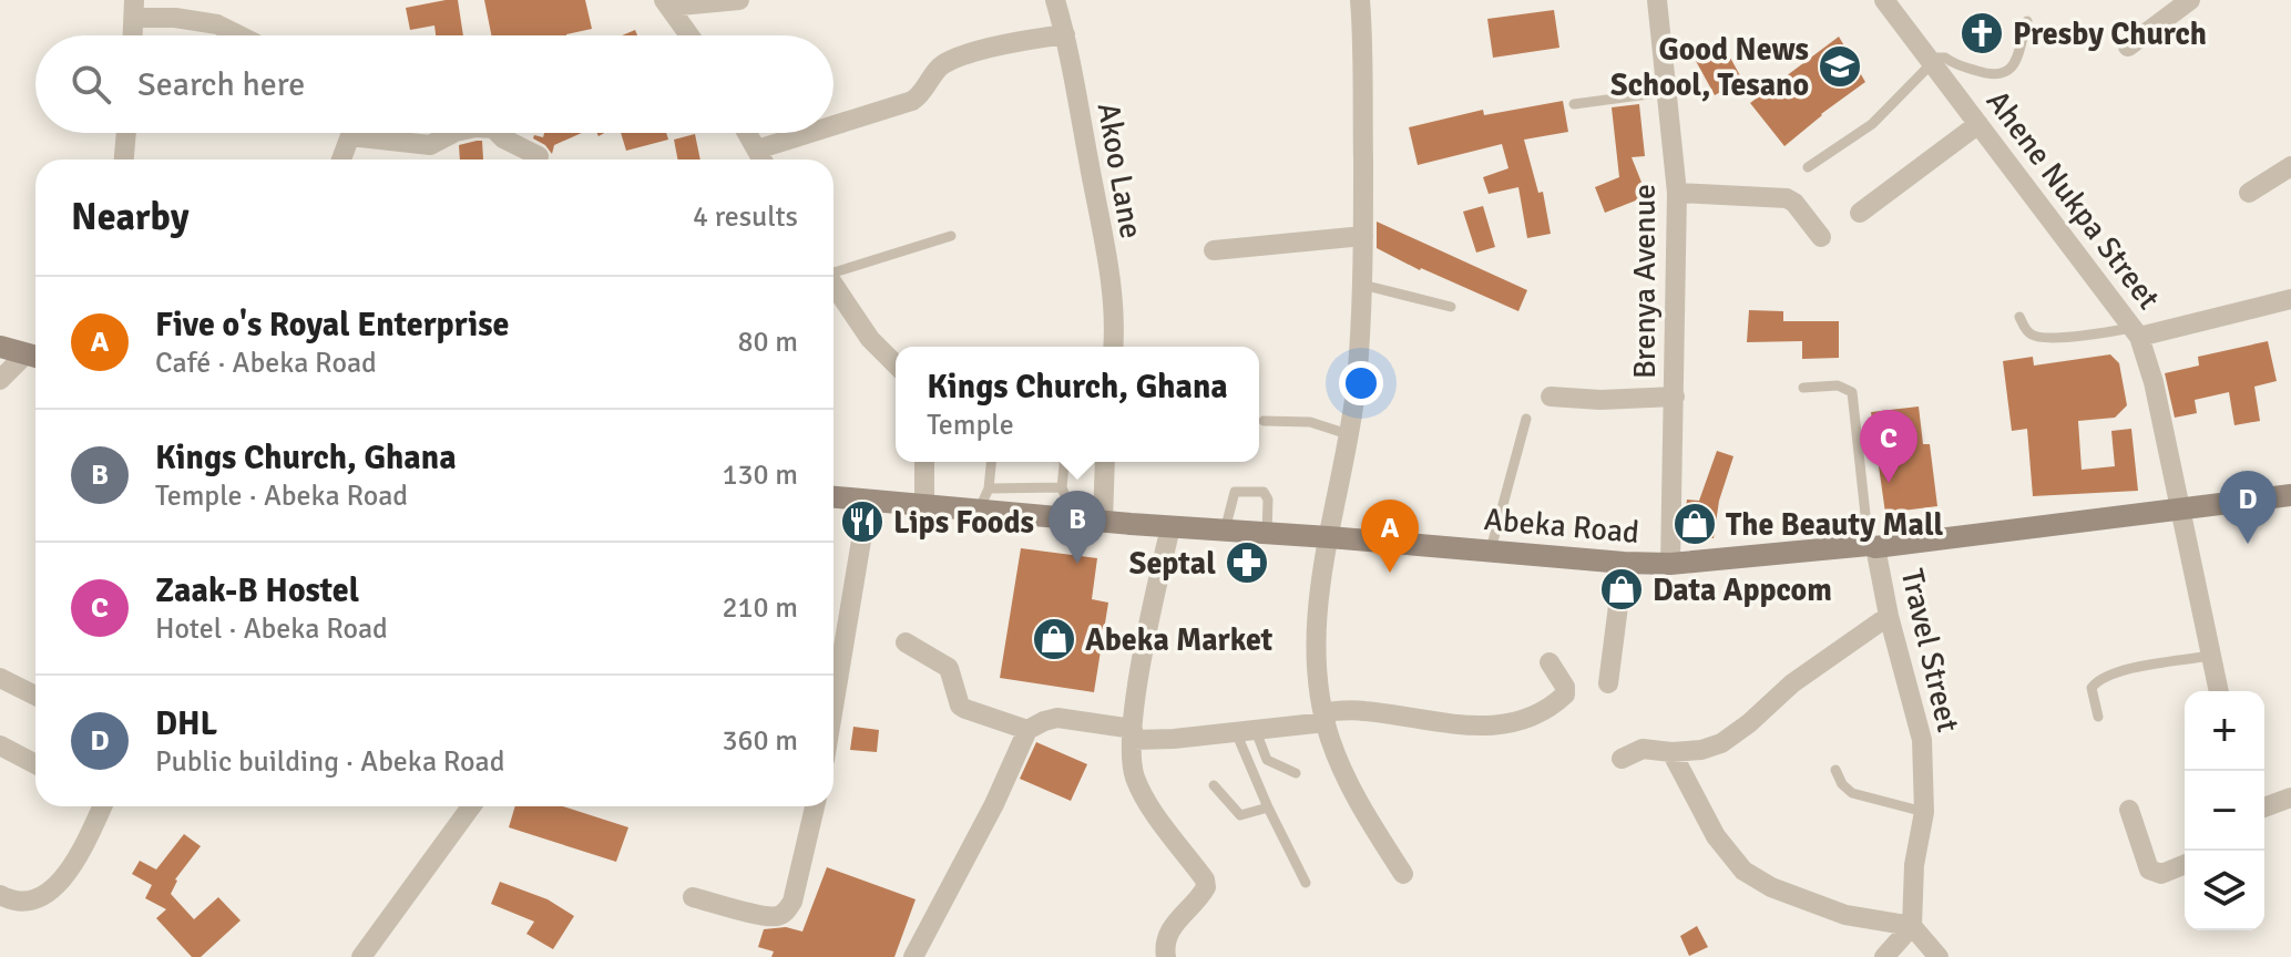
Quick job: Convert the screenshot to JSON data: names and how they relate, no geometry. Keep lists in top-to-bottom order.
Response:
{
  "streets": {
    "street": [
      "Akoo Lane",
      "Ahene Nukpa Street",
      "Brenya Avenue",
      "Abeka Road",
      "Travel Street"
    ]
  },
  "crossings": [
    ["Ahene Nukpa Street", "Abeka Road"],
    ["Brenya Avenue", "Abeka Road"],
    ["Abeka Road", "Travel Street"]
  ],
  "places": {
    "church": ["Presby Church"],
    "school or university": ["Good News School, Tesano"],
    "restaurant": ["Lips Foods"],
    "shop": ["The Beauty Mall", "Data Appcom", "Abeka Market"],
    "pharmacy": ["Septal"]
  },
  "page": {
    "search": "Search here",
    "heading": ["Nearby", "4 results"],
    "list": [
      {
        "mark": "A",
        "name": "Five o's Royal Enterprise",
        "note": "Café · Abeka Road",
        "value": "80 m"
      },
      {
        "mark": "B",
        "name": "Kings Church, Ghana",
        "note": "Temple · Abeka Road",
        "value": "130 m"
      },
      {
        "mark": "C",
        "name": "Zaak-B Hostel",
        "note": "Hotel · Abeka Road",
        "value": "210 m"
      },
      {
        "mark": "D",
        "name": "DHL",
        "note": "Public building · Abeka Road",
        "value": "360 m"
      }
    ],
    "popup": ["Kings Church, Ghana", "Temple"],
    "pins": [
      "C",
      "D",
      "B",
      "A"
    ],
    "map_buttons": ["+", "−"]
  }
}
